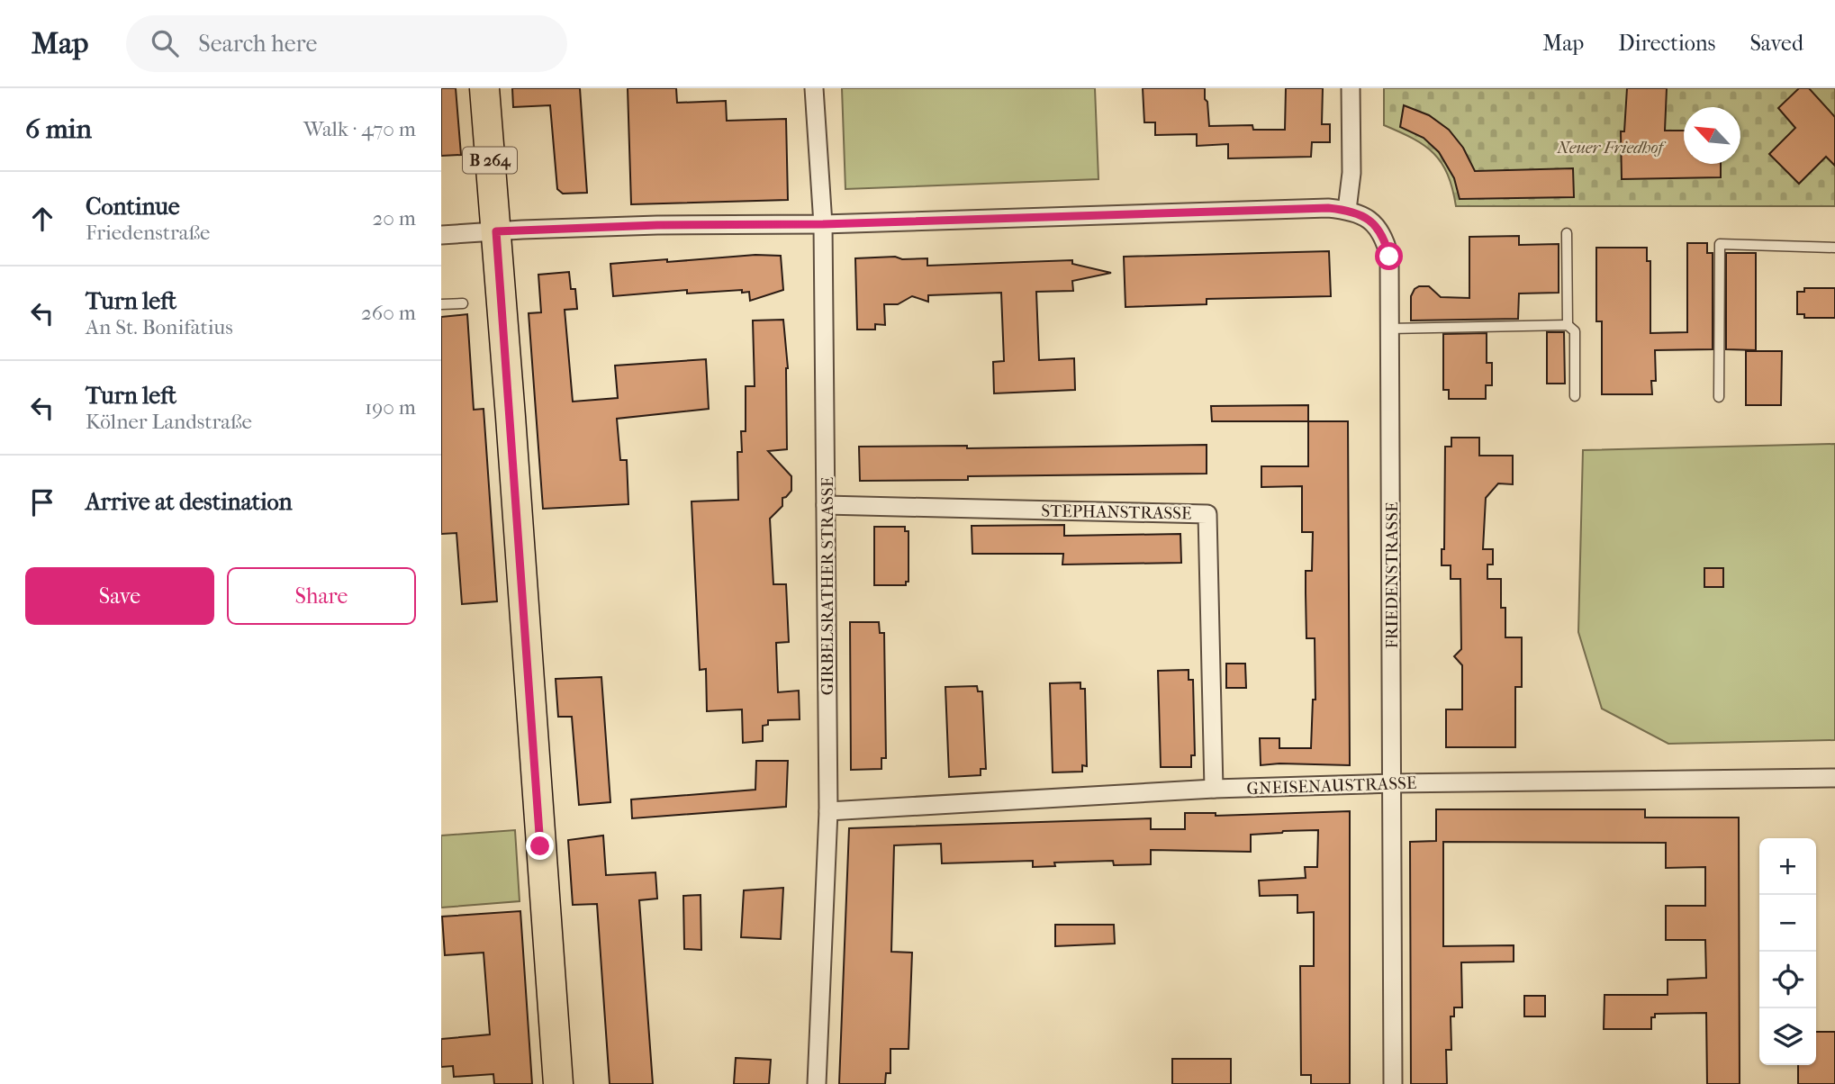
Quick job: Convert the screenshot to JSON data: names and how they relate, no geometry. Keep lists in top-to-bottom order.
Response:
{
  "streets": {
    "main road": ["B 264"],
    "street": [
      "STEPHANSTRASSE",
      "FRIEDENSTRASSE",
      "GIRBELSRATHER STRASSE",
      "GNEISENAUSTRASSE"
    ]
  },
  "crossings": [
    ["STEPHANSTRASSE", "GIRBELSRATHER STRASSE"],
    ["STEPHANSTRASSE", "GNEISENAUSTRASSE"],
    ["FRIEDENSTRASSE", "GNEISENAUSTRASSE"],
    ["GIRBELSRATHER STRASSE", "GNEISENAUSTRASSE"]
  ],
  "parks": ["Neuer Friedhof"],
  "north": "top left",
  "page": {
    "header": "Map",
    "search": "Search here",
    "nav": ["Map", "Directions", "Saved"],
    "heading": ["6 min", "Walk · 470 m"],
    "list": [
      ["Continue", "Friedenstraße", "20 m"],
      ["Turn left", "An St. Bonifatius", "260 m"],
      ["Turn left", "Kölner Landstraße", "190 m"],
      "Arrive at destination"
    ],
    "buttons": ["Save", "Share"],
    "map_buttons": ["+", "−"]
  }
}
